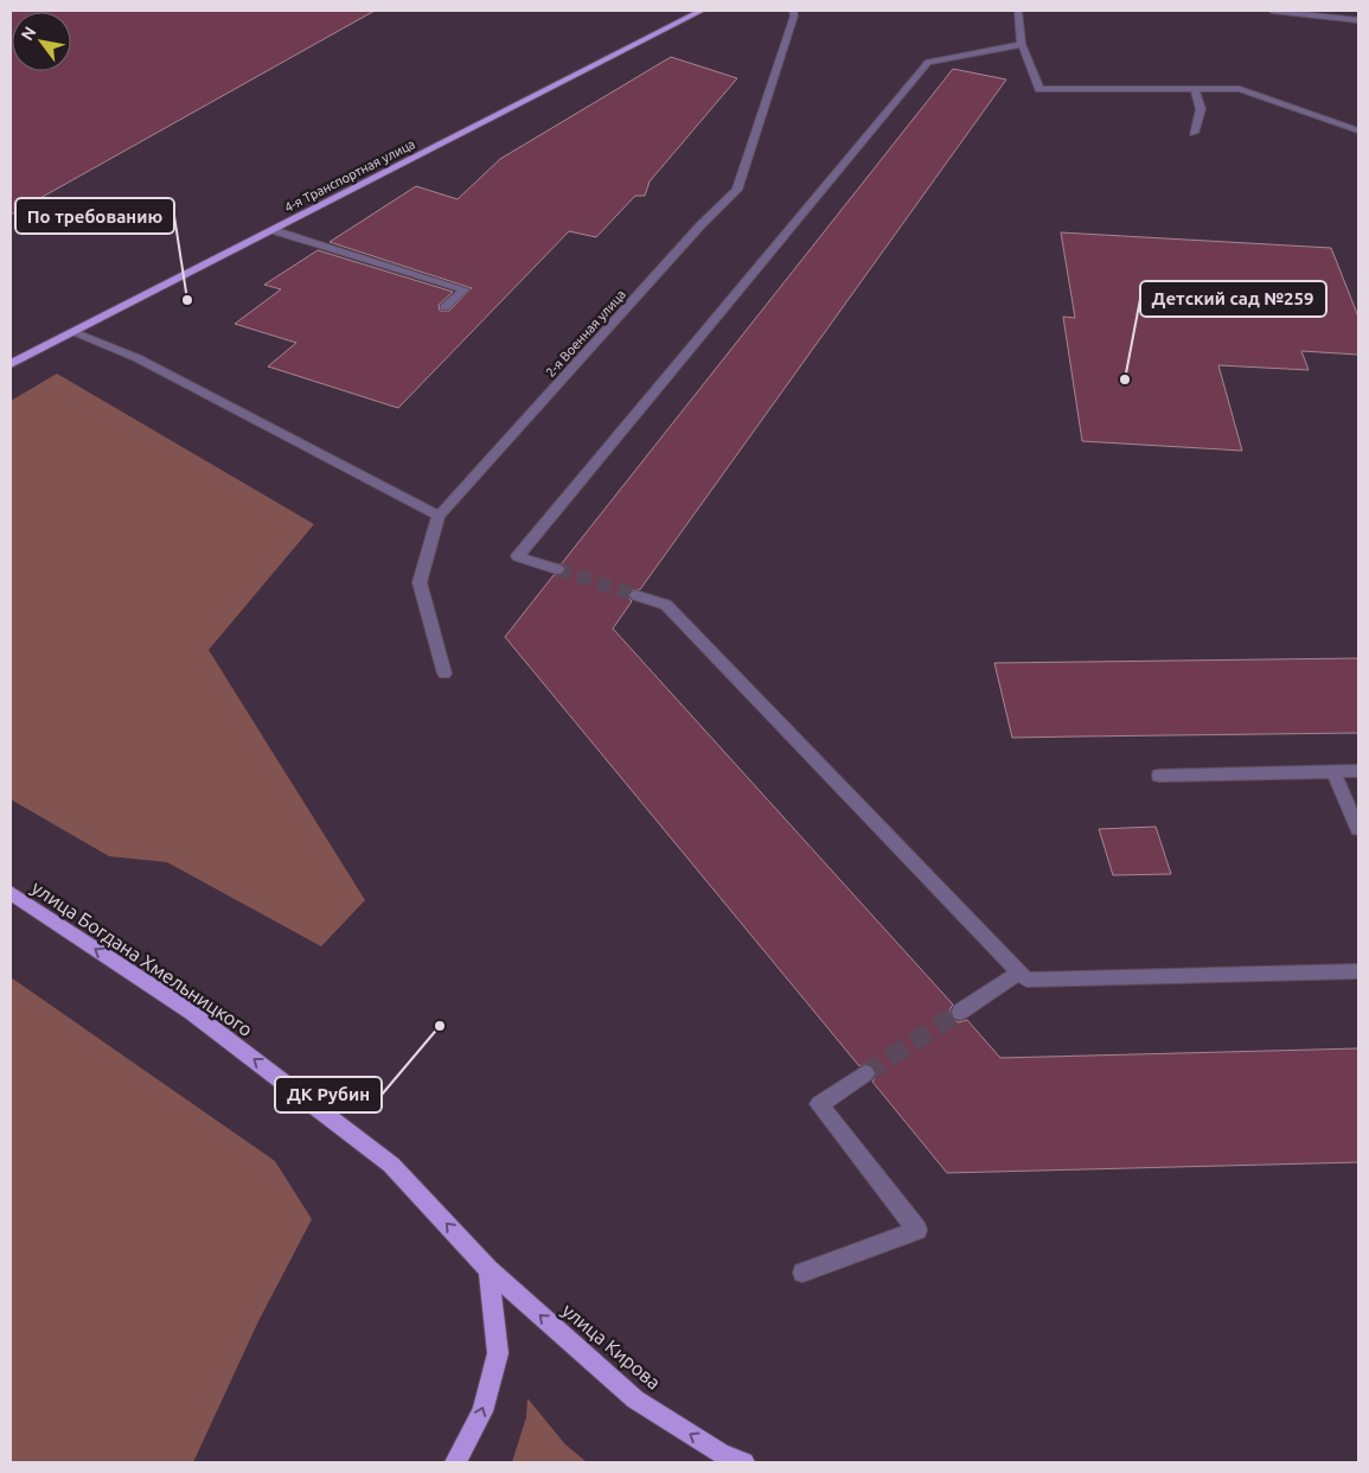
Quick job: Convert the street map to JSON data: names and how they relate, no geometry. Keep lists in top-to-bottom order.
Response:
{
  "streets": {
    "main road": ["4-я Транспортная улица", "улица Богдана Хмельницкого", "улица Кирова"],
    "street": ["2-я Военная улица"]
  },
  "crossings": [
    ["улица Богдана Хмельницкого", "улица Кирова"]
  ],
  "one_way": ["улица Богдана Хмельницкого", "улица Кирова"],
  "places": ["По требованию", "Детский сад №259", "ДК Рубин"],
  "north": "top left"
}
